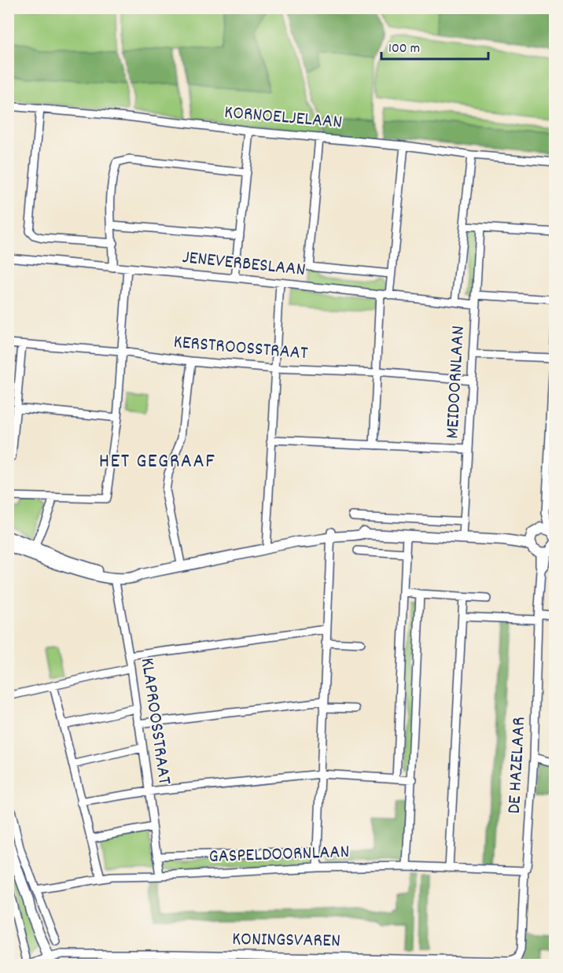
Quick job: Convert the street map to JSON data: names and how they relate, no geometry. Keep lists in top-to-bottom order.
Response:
{
  "streets": {
    "street": [
      "KORNOELJELAAN",
      "JENEVERBESLAAN",
      "KERSTROOSSTRAAT",
      "MEIDOORNLAAN",
      "KLAPROOSSTRAAT",
      "DE HAZELAAR",
      "GASPELDOORNLAAN",
      "KONINGSVAREN"
    ]
  },
  "crossings": [
    ["KORNOELJELAAN", "JENEVERBESLAAN"],
    ["KORNOELJELAAN", "MEIDOORNLAAN"],
    ["JENEVERBESLAAN", "MEIDOORNLAAN"],
    ["KERSTROOSSTRAAT", "MEIDOORNLAAN"],
    ["KLAPROOSSTRAAT", "GASPELDOORNLAAN"],
    ["DE HAZELAAR", "GASPELDOORNLAAN"],
    ["DE HAZELAAR", "KONINGSVAREN"]
  ],
  "districts": ["HET GEGRAAF"],
  "scale_bar": "100 m"
}
